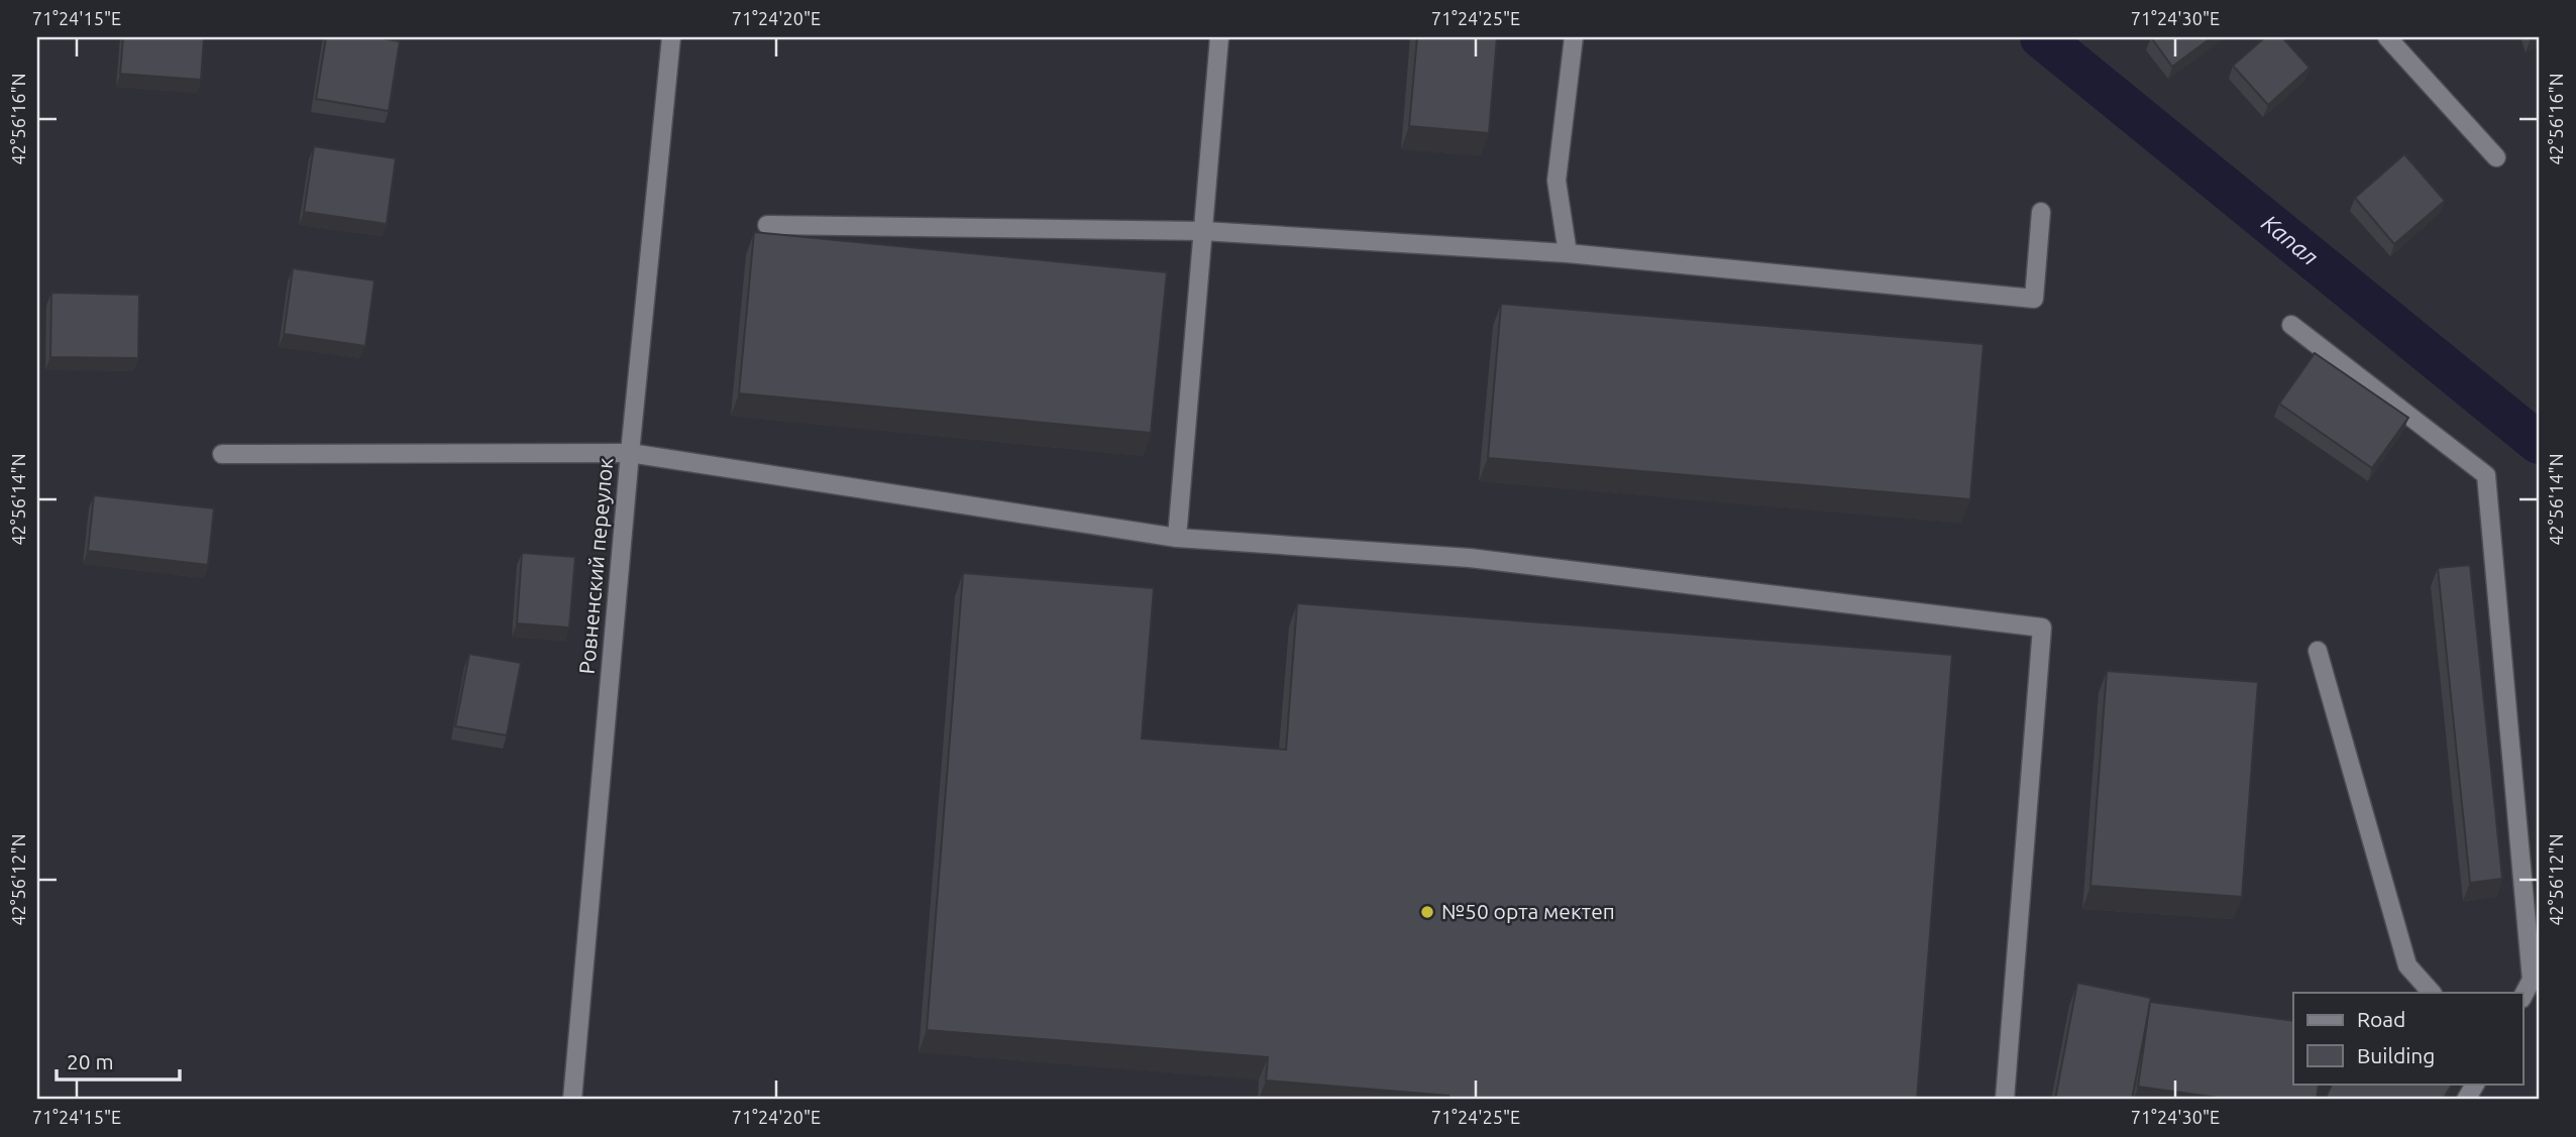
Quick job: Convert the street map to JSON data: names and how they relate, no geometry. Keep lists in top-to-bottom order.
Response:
{
  "streets": {
    "street": ["Ровненский переулок"]
  },
  "water": ["Капал"],
  "places": ["№50 орта мектеп"],
  "legend": ["Road", "Building"],
  "scale_bar": "20 m",
  "coordinates": [
    "71°24'15\"E",
    "71°24'20\"E",
    "71°24'25\"E",
    "71°24'30\"E",
    "42°56'16\"N",
    "42°56'14\"N",
    "42°56'12\"N"
  ]
}
